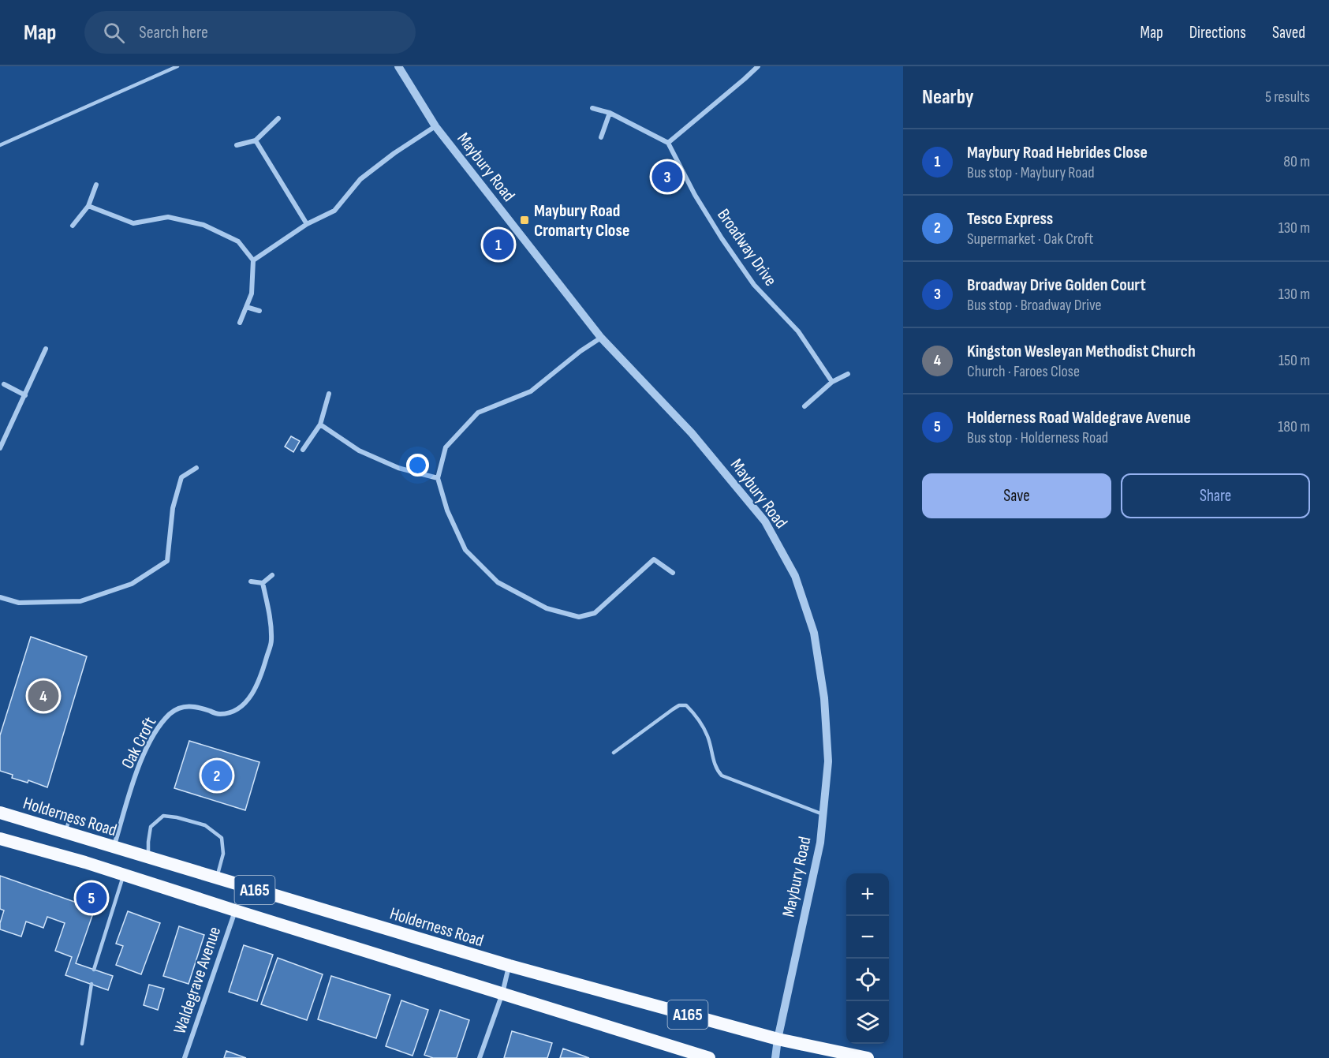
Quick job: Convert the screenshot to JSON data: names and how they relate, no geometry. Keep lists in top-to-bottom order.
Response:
{
  "streets": {
    "highway": ["Holderness Road", "A165"],
    "street": [
      "Maybury Road",
      "Broadway Drive",
      "Oak Croft",
      "Waldegrave Avenue"
    ]
  },
  "crossings": [
    ["Maybury Road", "Holderness Road"],
    ["Oak Croft", "Holderness Road"],
    ["A165", "Waldegrave Avenue"]
  ],
  "places": {
    "transit": ["Maybury Road Cromarty Close"]
  },
  "page": {
    "header": "Map",
    "search": "Search here",
    "nav": ["Map", "Directions", "Saved"],
    "heading": ["Nearby", "5 results"],
    "list": [
      {
        "mark": "1",
        "name": "Maybury Road Hebrides Close",
        "note": "Bus stop · Maybury Road",
        "value": "80 m"
      },
      {
        "mark": "2",
        "name": "Tesco Express",
        "note": "Supermarket · Oak Croft",
        "value": "130 m"
      },
      {
        "mark": "3",
        "name": "Broadway Drive Golden Court",
        "note": "Bus stop · Broadway Drive",
        "value": "130 m"
      },
      {
        "mark": "4",
        "name": "Kingston Wesleyan Methodist Church",
        "note": "Church · Faroes Close",
        "value": "150 m"
      },
      {
        "mark": "5",
        "name": "Holderness Road Waldegrave Avenue",
        "note": "Bus stop · Holderness Road",
        "value": "180 m"
      }
    ],
    "pins": [
      "3",
      "1",
      "4",
      "2",
      "5"
    ],
    "buttons": ["Save", "Share"],
    "map_buttons": ["+", "−"]
  }
}
